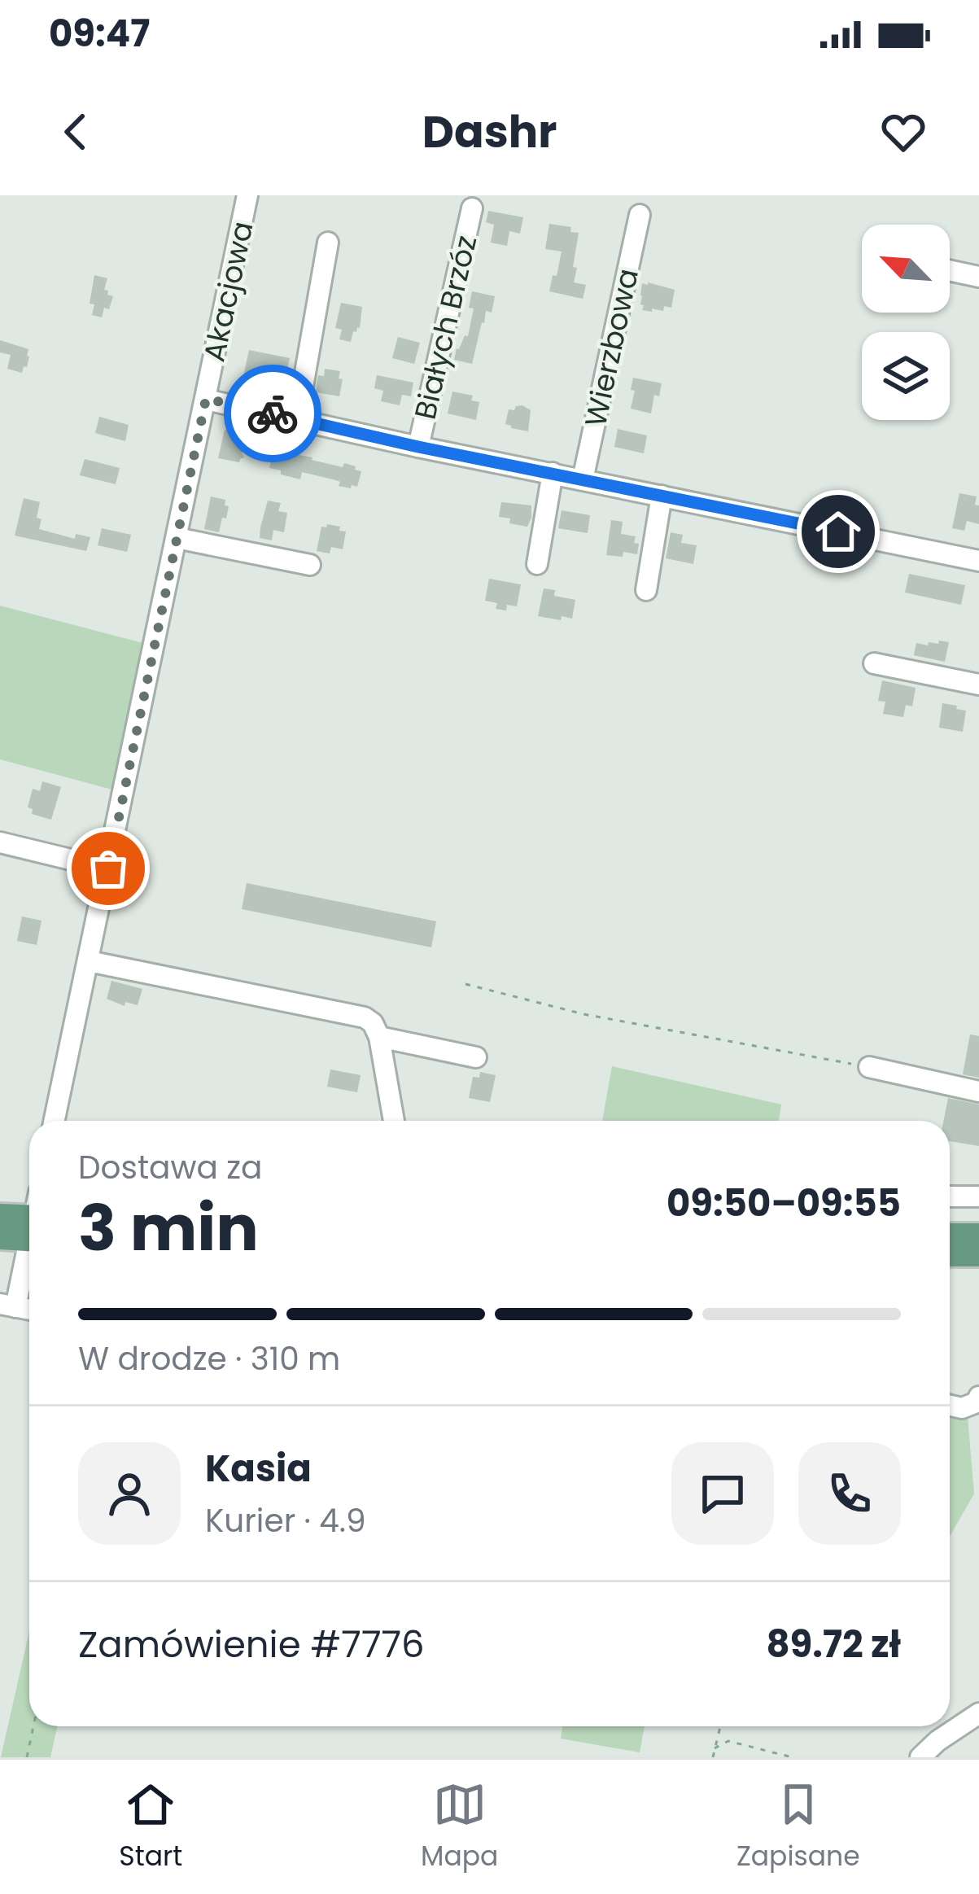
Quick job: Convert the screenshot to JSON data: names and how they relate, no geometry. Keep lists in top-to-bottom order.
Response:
{
  "streets": {
    "street": ["Akacjowa", "Białych Brzóz", "Wierzbowa"]
  },
  "north": "top left",
  "page": {
    "status": "09:47",
    "header": "Dashr",
    "heading": ["3 min", "Dostawa za", "09:50–09:55"],
    "panel": [
      "Kasia",
      "Kurier · 4.9",
      "Zamówienie #7776",
      "89.72 zł"
    ],
    "bar": "W drodze · 310 m",
    "tabs": ["Start", "Mapa", "Zapisane"]
  }
}
